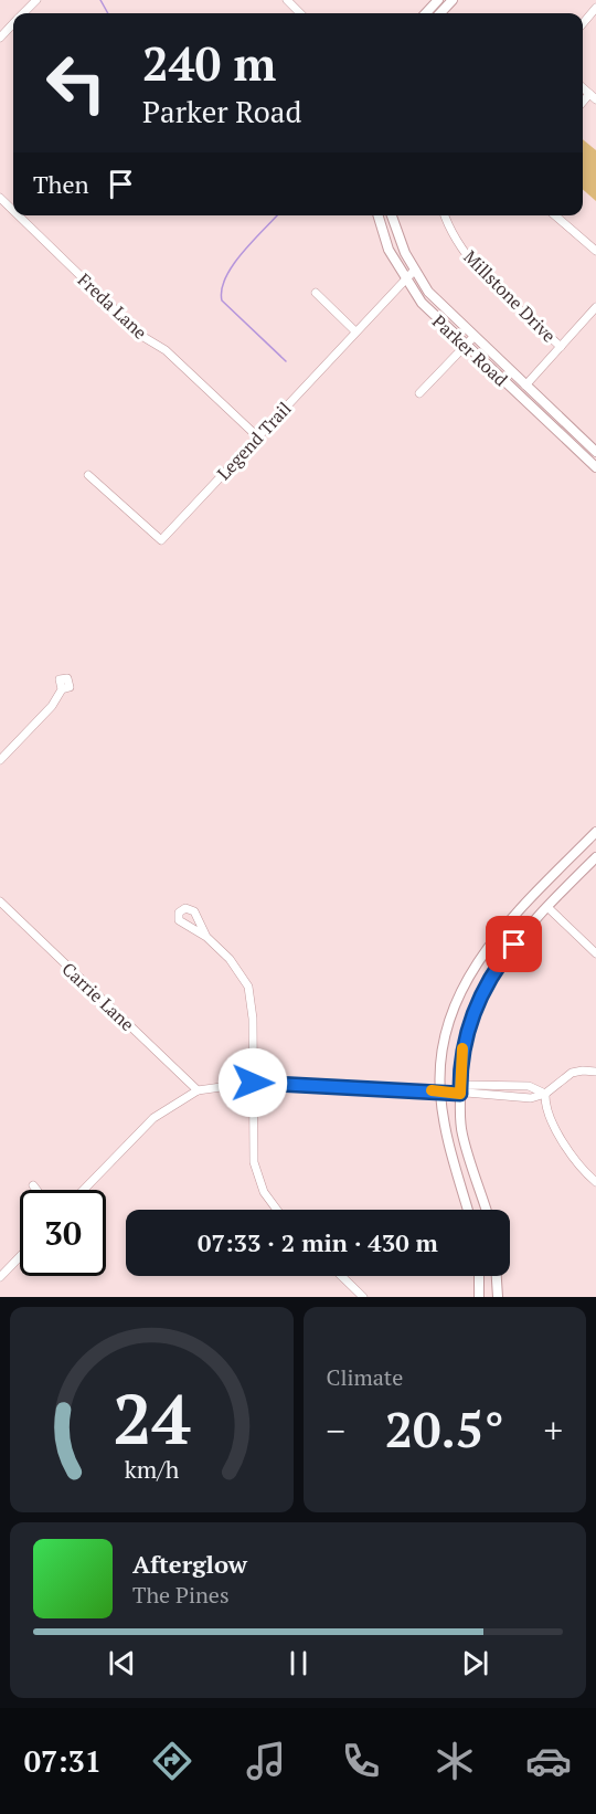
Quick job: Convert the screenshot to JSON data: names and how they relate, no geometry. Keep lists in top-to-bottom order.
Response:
{
  "streets": {
    "main road": ["Parker Road"],
    "street": [
      "Millstone Drive",
      "Freda Lane",
      "Legend Trail",
      "Carrie Lane"
    ]
  },
  "crossings": [
    ["Freda Lane", "Legend Trail"],
    ["Parker Road", "Legend Trail"]
  ],
  "page": {
    "turn": ["240 m", "Parker Road"],
    "then": "Then",
    "limit": "30",
    "trip": "07:33 · 2 min · 430 m",
    "tile": "Climate",
    "heat": ["−", "20.5°", "+"],
    "song": ["Afterglow", "The Pines"],
    "tabs": "07:31",
    "gauge": ["24", "km/h"]
  }
}
